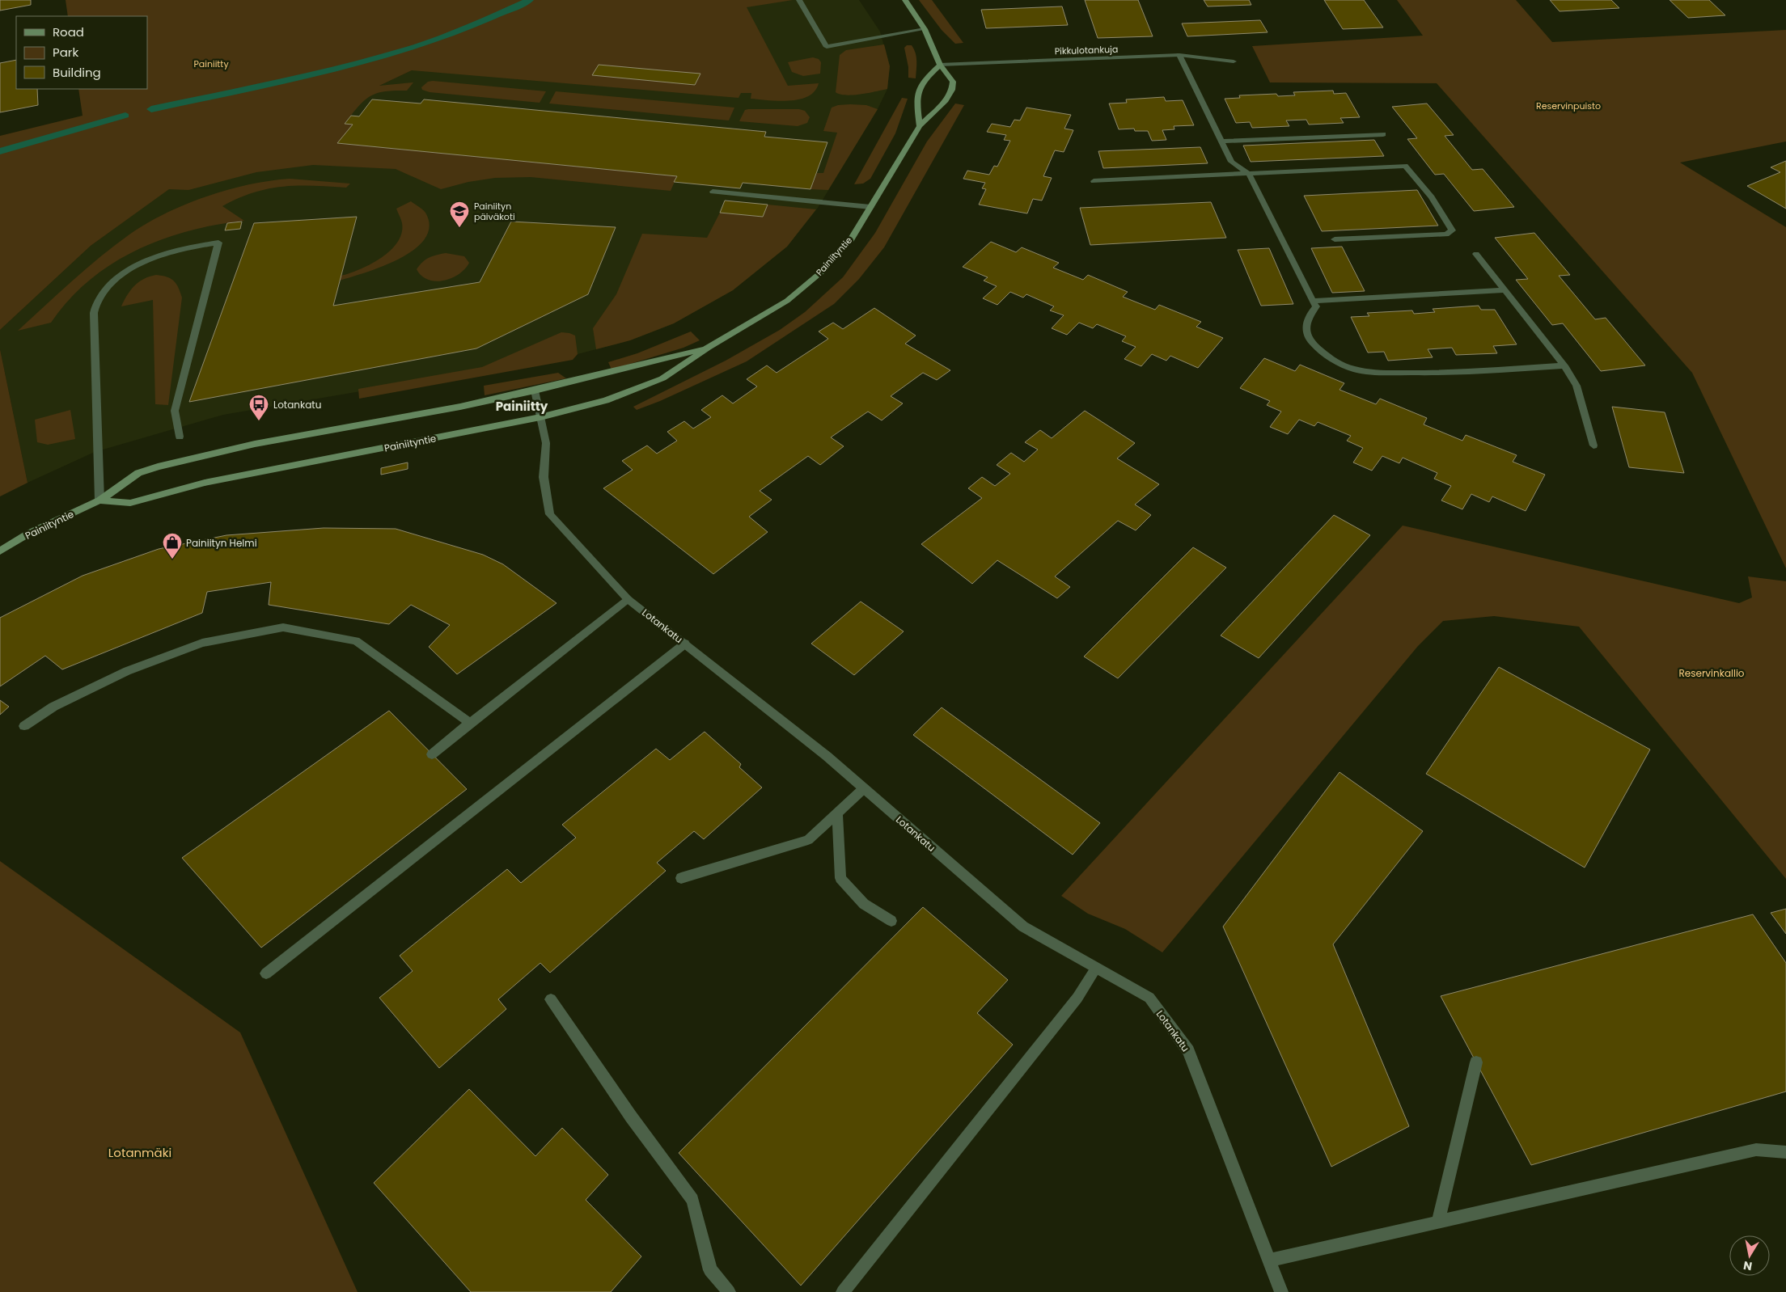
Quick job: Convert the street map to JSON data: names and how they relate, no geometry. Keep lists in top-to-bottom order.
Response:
{
  "streets": {
    "street": ["Pikkulotankuja", "Painiityntie", "Lotankatu"]
  },
  "crossings": [
    ["Pikkulotankuja", "Painiityntie"],
    ["Painiityntie", "Lotankatu"]
  ],
  "districts": ["Painiitty"],
  "parks": [
    "Painiitty",
    "Reservinpuisto",
    "Reservinkallio",
    "Lotanmäki"
  ],
  "places": {
    "school or university": ["Painiityn päiväkoti"],
    "bus stop": ["Lotankatu"],
    "shop": ["Painiityn Helmi"]
  },
  "legend": ["Road", "Park", "Building"],
  "north": "bottom"
}
